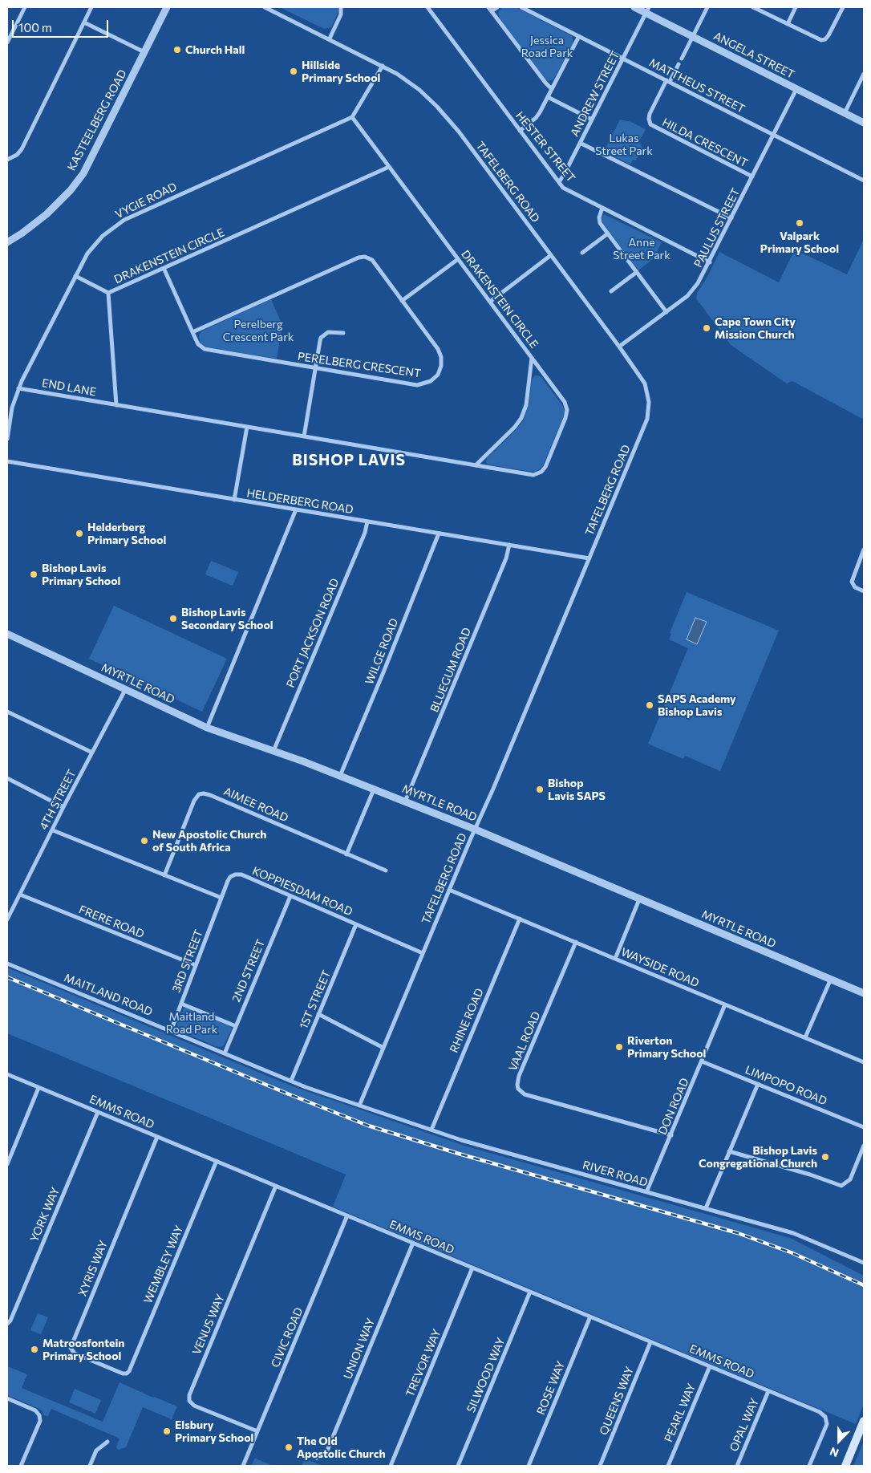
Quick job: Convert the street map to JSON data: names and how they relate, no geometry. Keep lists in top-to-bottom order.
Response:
{
  "streets": {
    "street": [
      "ANGELA STREET",
      "MATTHEUS STREET",
      "ANDREW STREET",
      "KASTEELBERG ROAD",
      "HILDA CRESCENT",
      "HESTER STREET",
      "TAFELBERG ROAD",
      "VYGIE ROAD",
      "PAULUS STREET",
      "DRAKENSTEIN CIRCLE",
      "PERELBERG CRESCENT",
      "END LANE",
      "HELDERBERG ROAD",
      "PORT JACKSON ROAD",
      "WILGE ROAD",
      "BLUEGUM ROAD",
      "MYRTLE ROAD",
      "4TH STREET",
      "AIMEE ROAD",
      "KOPPIESDAM ROAD",
      "FRERE ROAD",
      "3RD STREET",
      "WAYSIDE ROAD",
      "2ND STREET",
      "MAITLAND ROAD",
      "1ST STREET",
      "RHINE ROAD",
      "VAAL ROAD",
      "LIMPOPO ROAD",
      "DON ROAD",
      "EMMS ROAD",
      "RIVER ROAD",
      "YORK WAY",
      "WEMBLEY WAY",
      "XYRIS WAY",
      "VENUS WAY",
      "CIVIC ROAD",
      "UNION WAY",
      "TREVOR WAY",
      "SILWOOD WAY",
      "ROSE WAY",
      "QUEENS WAY",
      "PEARL WAY",
      "OPAL WAY"
    ]
  },
  "crossings": [
    ["ANGELA STREET", "ANDREW STREET"],
    ["ANGELA STREET", "PAULUS STREET"],
    ["MATTHEUS STREET", "ANDREW STREET"],
    ["MATTHEUS STREET", "HILDA CRESCENT"],
    ["MATTHEUS STREET", "PAULUS STREET"],
    ["ANDREW STREET", "HESTER STREET"],
    ["HILDA CRESCENT", "PAULUS STREET"],
    ["HESTER STREET", "PAULUS STREET"],
    ["TAFELBERG ROAD", "PAULUS STREET"],
    ["TAFELBERG ROAD", "HELDERBERG ROAD"],
    ["TAFELBERG ROAD", "MYRTLE ROAD"],
    ["TAFELBERG ROAD", "KOPPIESDAM ROAD"],
    ["TAFELBERG ROAD", "WAYSIDE ROAD"],
    ["TAFELBERG ROAD", "MAITLAND ROAD"],
    ["TAFELBERG ROAD", "RIVER ROAD"],
    ["VYGIE ROAD", "END LANE"],
    ["DRAKENSTEIN CIRCLE", "END LANE"],
    ["HELDERBERG ROAD", "PORT JACKSON ROAD"],
    ["HELDERBERG ROAD", "WILGE ROAD"],
    ["HELDERBERG ROAD", "BLUEGUM ROAD"],
    ["PORT JACKSON ROAD", "MYRTLE ROAD"],
    ["WILGE ROAD", "MYRTLE ROAD"],
    ["BLUEGUM ROAD", "MYRTLE ROAD"],
    ["MYRTLE ROAD", "4TH STREET"],
    ["4TH STREET", "FRERE ROAD"],
    ["KOPPIESDAM ROAD", "3RD STREET"],
    ["KOPPIESDAM ROAD", "2ND STREET"],
    ["KOPPIESDAM ROAD", "1ST STREET"],
    ["FRERE ROAD", "3RD STREET"],
    ["3RD STREET", "MAITLAND ROAD"],
    ["WAYSIDE ROAD", "RHINE ROAD"],
    ["WAYSIDE ROAD", "VAAL ROAD"],
    ["WAYSIDE ROAD", "DON ROAD"],
    ["2ND STREET", "MAITLAND ROAD"],
    ["MAITLAND ROAD", "1ST STREET"],
    ["MAITLAND ROAD", "RIVER ROAD"],
    ["RHINE ROAD", "RIVER ROAD"],
    ["VAAL ROAD", "DON ROAD"],
    ["LIMPOPO ROAD", "DON ROAD"],
    ["DON ROAD", "RIVER ROAD"],
    ["EMMS ROAD", "YORK WAY"],
    ["EMMS ROAD", "WEMBLEY WAY"],
    ["EMMS ROAD", "XYRIS WAY"],
    ["EMMS ROAD", "VENUS WAY"],
    ["EMMS ROAD", "CIVIC ROAD"],
    ["EMMS ROAD", "UNION WAY"],
    ["EMMS ROAD", "TREVOR WAY"],
    ["EMMS ROAD", "SILWOOD WAY"],
    ["EMMS ROAD", "ROSE WAY"],
    ["EMMS ROAD", "QUEENS WAY"],
    ["EMMS ROAD", "PEARL WAY"],
    ["EMMS ROAD", "OPAL WAY"],
    ["WEMBLEY WAY", "XYRIS WAY"],
    ["VENUS WAY", "CIVIC ROAD"]
  ],
  "districts": ["BISHOP LAVIS"],
  "parks": [
    "Jessica Road Park",
    "Lukas Street Park",
    "Anne Street Park",
    "Perelberg Crescent Park",
    "Maitland Road Park"
  ],
  "places": [
    "Church Hall",
    "Hillside Primary School",
    "Valpark Primary School",
    "Cape Town City Mission Church",
    "Helderberg Primary School",
    "Bishop Lavis Primary School",
    "Bishop Lavis Secondary School",
    "SAPS Academy Bishop Lavis",
    "Bishop Lavis SAPS",
    "New Apostolic Church of South Africa",
    "Riverton Primary School",
    "Bishop Lavis Congregational Church",
    "Matroosfontein Primary School",
    "Elsbury Primary School",
    "The Old Apostolic Church"
  ],
  "scale_bar": "100 m",
  "north": "bottom"
}
